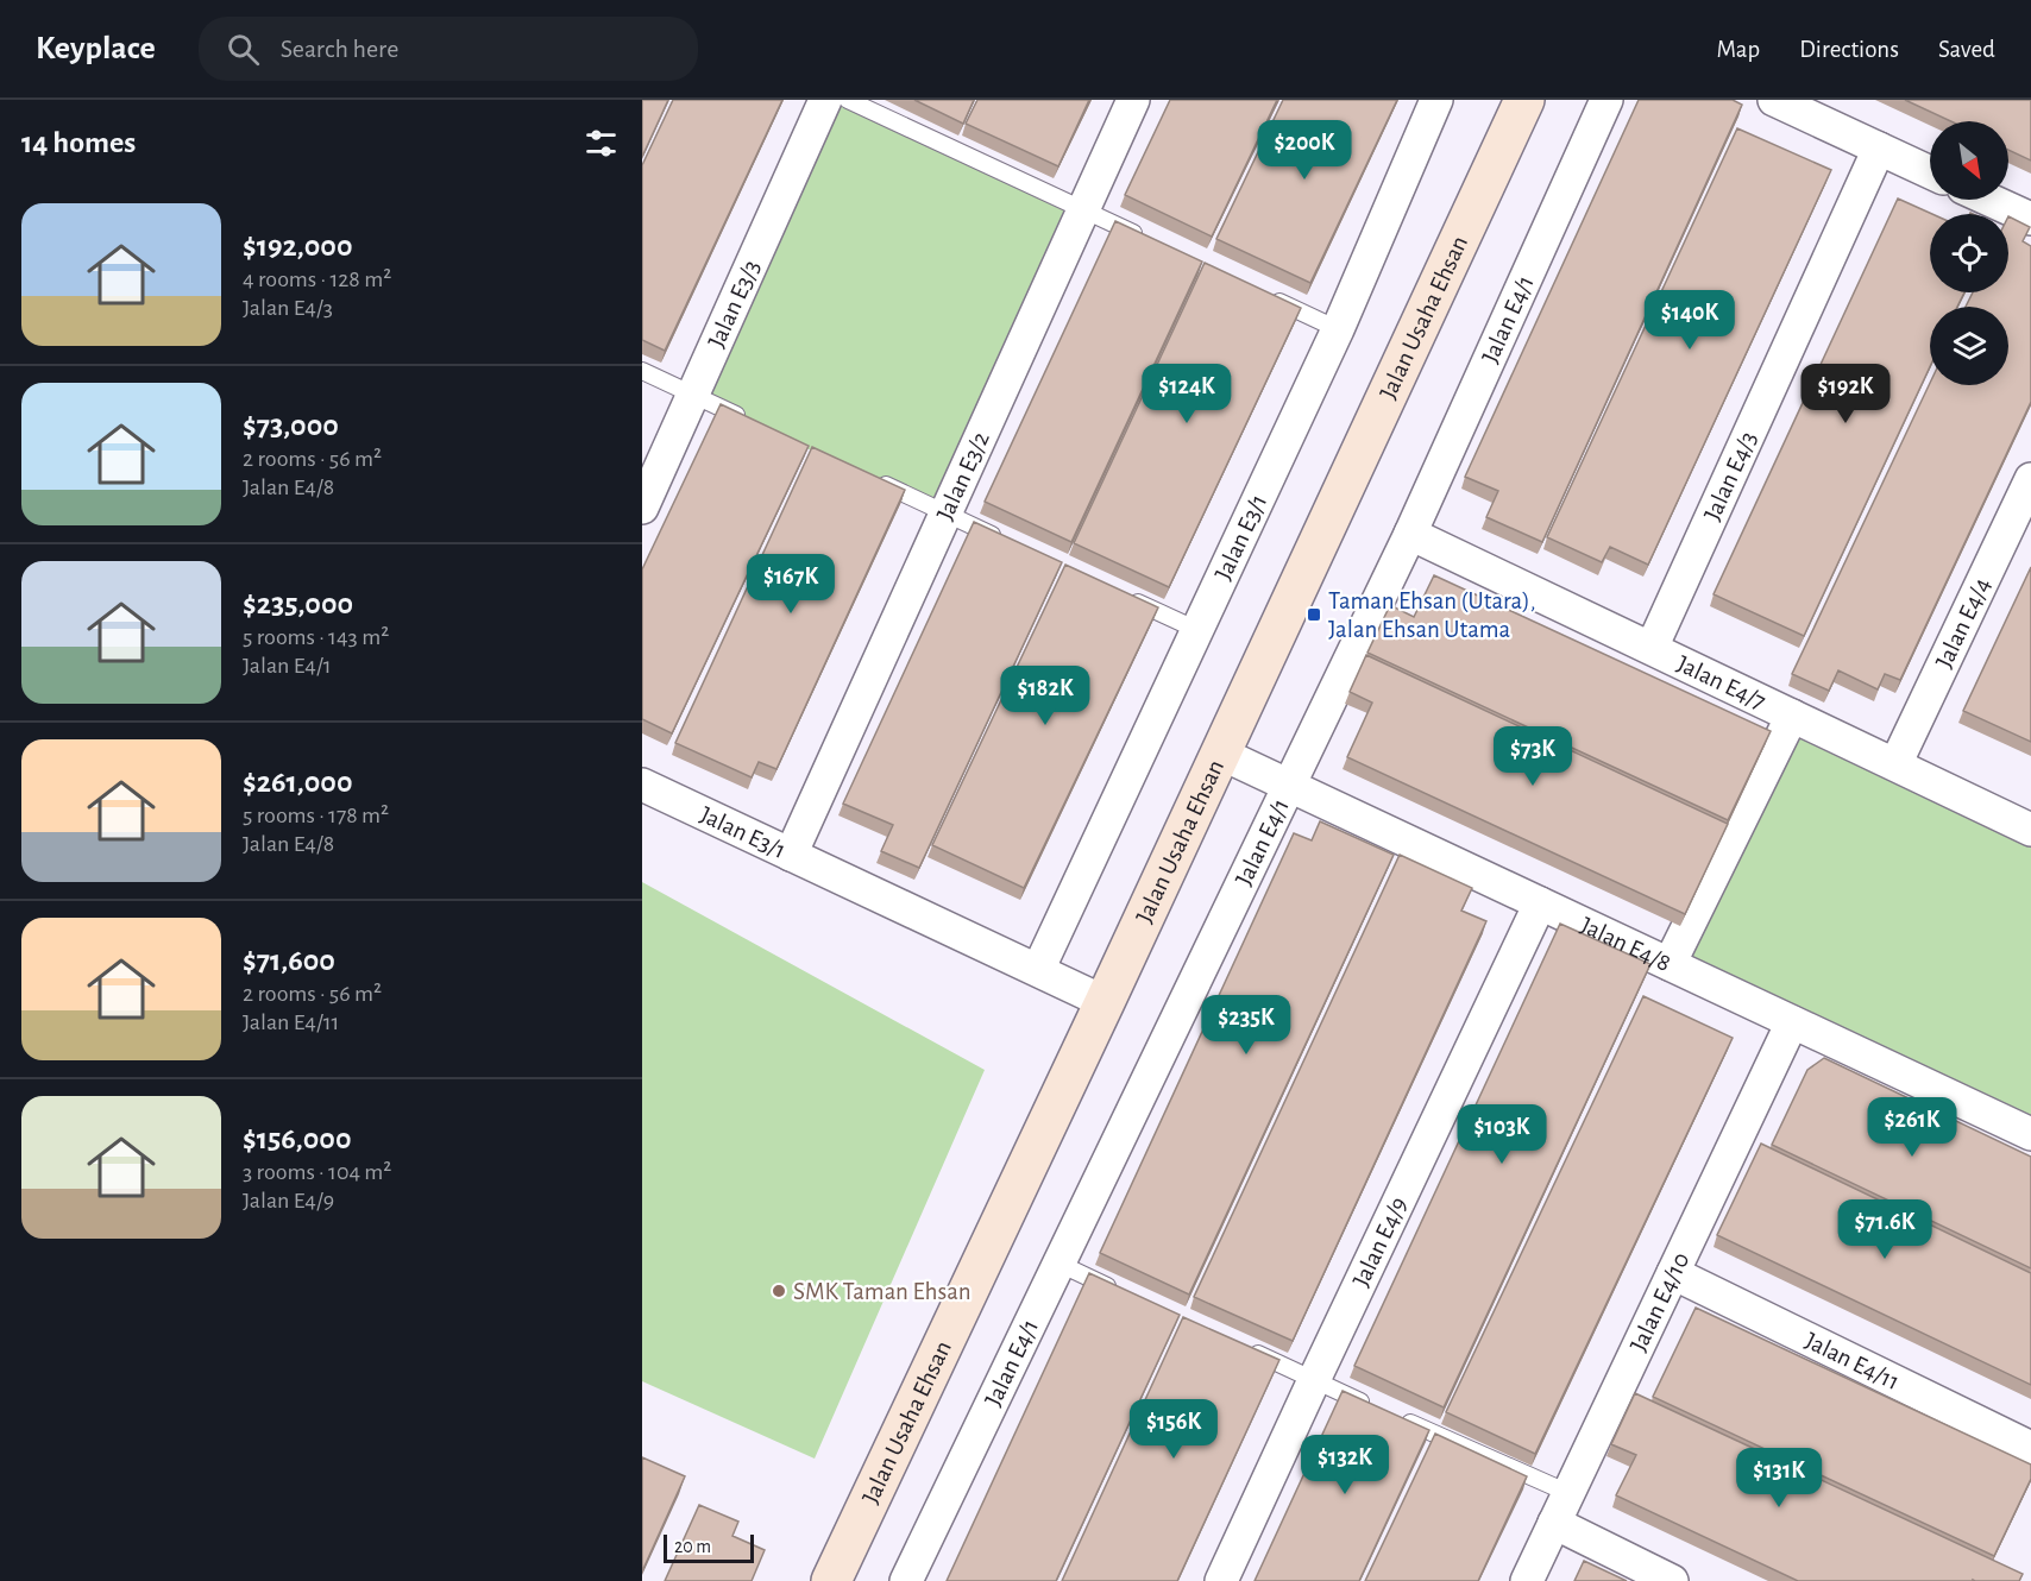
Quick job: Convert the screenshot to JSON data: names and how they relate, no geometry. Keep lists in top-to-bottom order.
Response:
{
  "streets": {
    "street": [
      "Jalan E3/3",
      "Jalan Usaha Ehsan",
      "Jalan E4/1",
      "Jalan E3/2",
      "Jalan E4/3",
      "Jalan E3/1",
      "Jalan E4/4",
      "Jalan E4/7",
      "Jalan E4/8",
      "Jalan E4/9",
      "Jalan E4/10",
      "Jalan E4/11"
    ]
  },
  "crossings": [
    ["Jalan Usaha Ehsan", "Jalan E3/1"],
    ["Jalan Usaha Ehsan", "Jalan E4/8"],
    ["Jalan E4/1", "Jalan E4/7"],
    ["Jalan E4/1", "Jalan E4/8"],
    ["Jalan E3/2", "Jalan E3/1"],
    ["Jalan E4/3", "Jalan E4/7"],
    ["Jalan E4/4", "Jalan E4/7"],
    ["Jalan E4/8", "Jalan E4/9"],
    ["Jalan E4/8", "Jalan E4/10"],
    ["Jalan E4/10", "Jalan E4/11"]
  ],
  "places": {
    "transit": ["Taman Ehsan (Utara), Jalan Ehsan Utama"],
    "other": ["SMK Taman Ehsan"]
  },
  "scale_bar": "20 m",
  "north": "bottom right",
  "page": {
    "header": "Keyplace",
    "search": "Search here",
    "nav": ["Map", "Directions", "Saved"],
    "heading": "14 homes",
    "price": [
      "$200K",
      "$140K",
      "$124K",
      "$192K",
      "$167K",
      "$182K",
      "$73K",
      "$235K",
      "$261K",
      "$103K",
      "$71.6K",
      "$156K",
      "$132K",
      "$131K"
    ],
    "list": [
      {
        "name": "$192,000",
        "note": "4 rooms · 128 m² · Jalan E4/3"
      },
      {
        "name": "$73,000",
        "note": "2 rooms · 56 m² · Jalan E4/8"
      },
      {
        "name": "$235,000",
        "note": "5 rooms · 143 m² · Jalan E4/1"
      },
      {
        "name": "$261,000",
        "note": "5 rooms · 178 m² · Jalan E4/8"
      },
      {
        "name": "$71,600",
        "note": "2 rooms · 56 m² · Jalan E4/11"
      },
      {
        "name": "$156,000",
        "note": "3 rooms · 104 m² · Jalan E4/9"
      }
    ],
    "scale": "20 m"
  }
}
